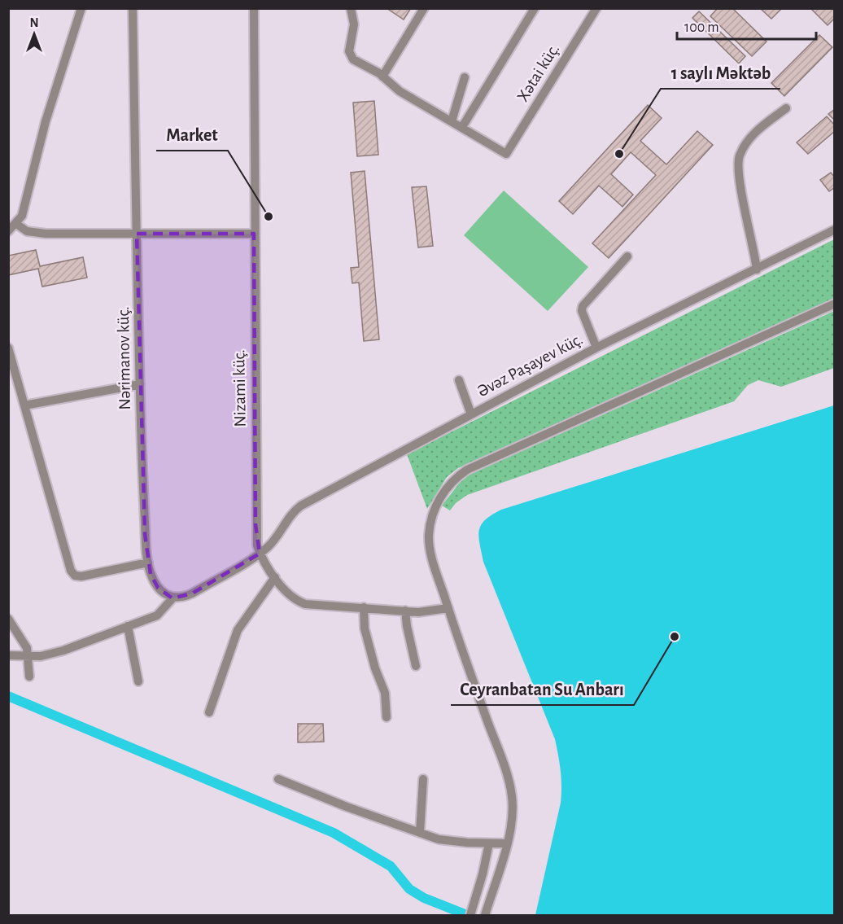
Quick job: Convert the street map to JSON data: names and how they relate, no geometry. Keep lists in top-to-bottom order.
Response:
{
  "streets": {
    "street": [
      "Xətai küç.",
      "Nərimanov küç.",
      "Əvəz Paşayev küç.",
      "Nizami küç."
    ]
  },
  "crossings": [
    ["Əvəz Paşayev küç.", "Nizami küç."]
  ],
  "places": ["1 saylı Məktəb", "Market", "Ceyranbatan Su Anbarı"],
  "scale_bar": "100 m",
  "north": "top"
}
